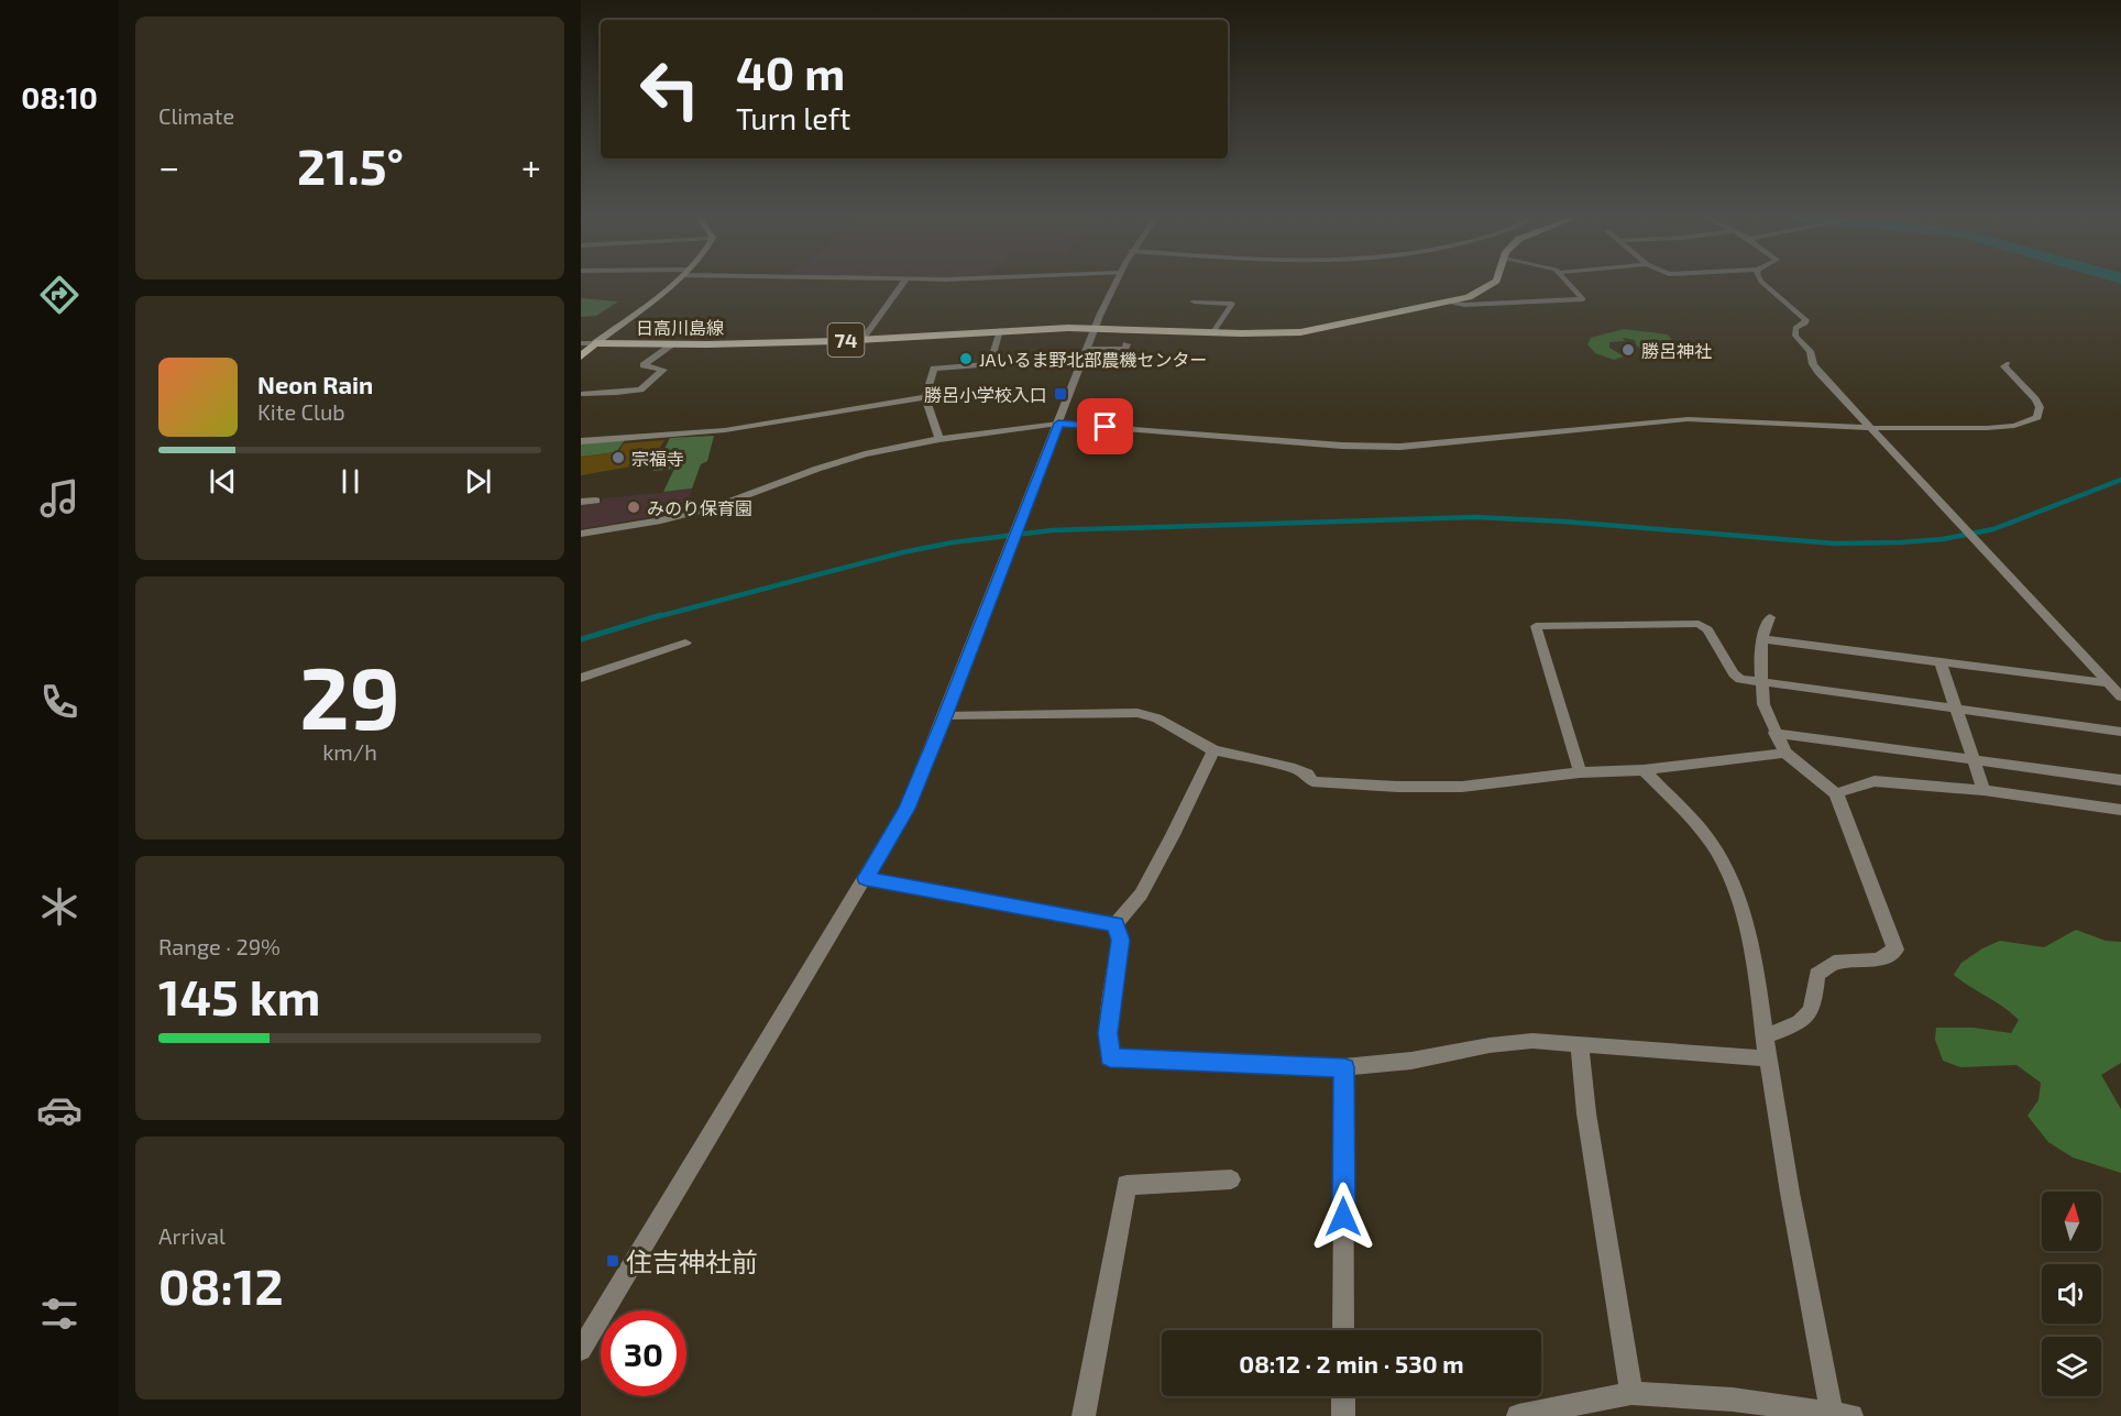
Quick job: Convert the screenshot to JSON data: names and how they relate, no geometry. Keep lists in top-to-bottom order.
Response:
{
  "streets": {
    "main road": ["日高川島線", "74"]
  },
  "places": {
    "other": [
      "勝呂神社",
      "JAいるま野北部農機センター",
      "宗福寺",
      "みのり保育園"
    ],
    "transit": ["勝呂小学校入口", "住吉神社前"]
  },
  "north": "top",
  "page": {
    "tabs": "08:10",
    "tile": [
      "Climate",
      ["29", "km/h"],
      ["Range · 29%", "145 km"],
      ["Arrival", "08:12"]
    ],
    "turn": ["40 m", "Turn left"],
    "heat": ["−", "21.5°", "+"],
    "song": ["Neon Rain", "Kite Club"],
    "limit": "30",
    "trip": "08:12 · 2 min · 530 m"
  }
}
